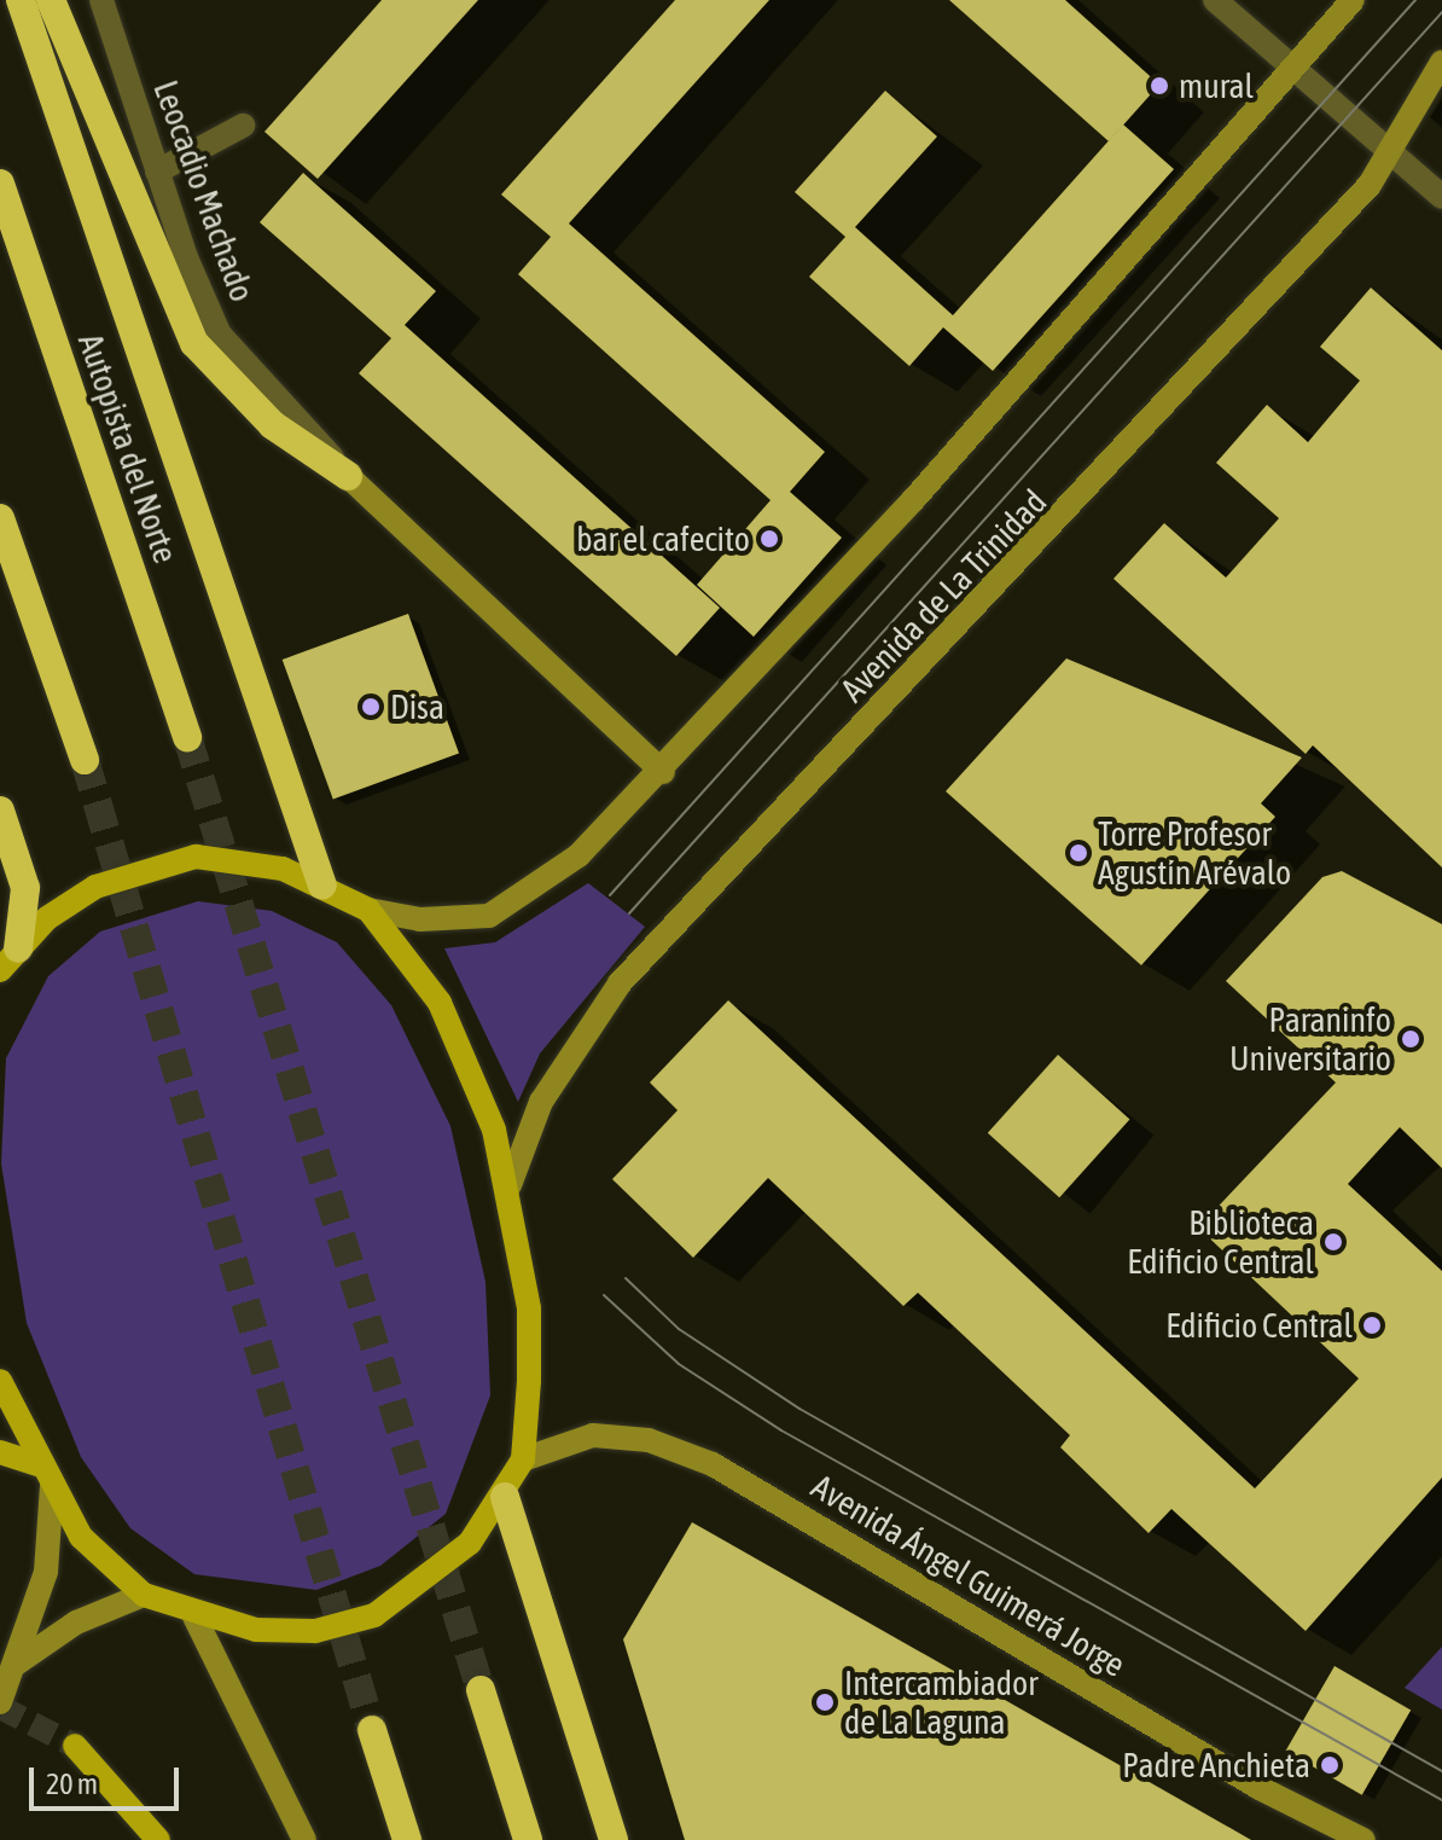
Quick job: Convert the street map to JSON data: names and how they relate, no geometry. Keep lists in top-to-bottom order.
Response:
{
  "streets": {
    "highway": ["Autopista del Norte"],
    "main road": ["Avenida de La Trinidad", "Avenida Ángel Guimerá Jorge"],
    "street": ["Leocadio Machado"]
  },
  "places": [
    "mural",
    "bar el cafecito",
    "Disa",
    "Torre Profesor Agustín Arévalo",
    "Paraninfo Universitario",
    "Biblioteca Edificio Central",
    "Edificio Central",
    "Intercambiador de La Laguna",
    "Padre Anchieta"
  ],
  "scale_bar": "20 m"
}
